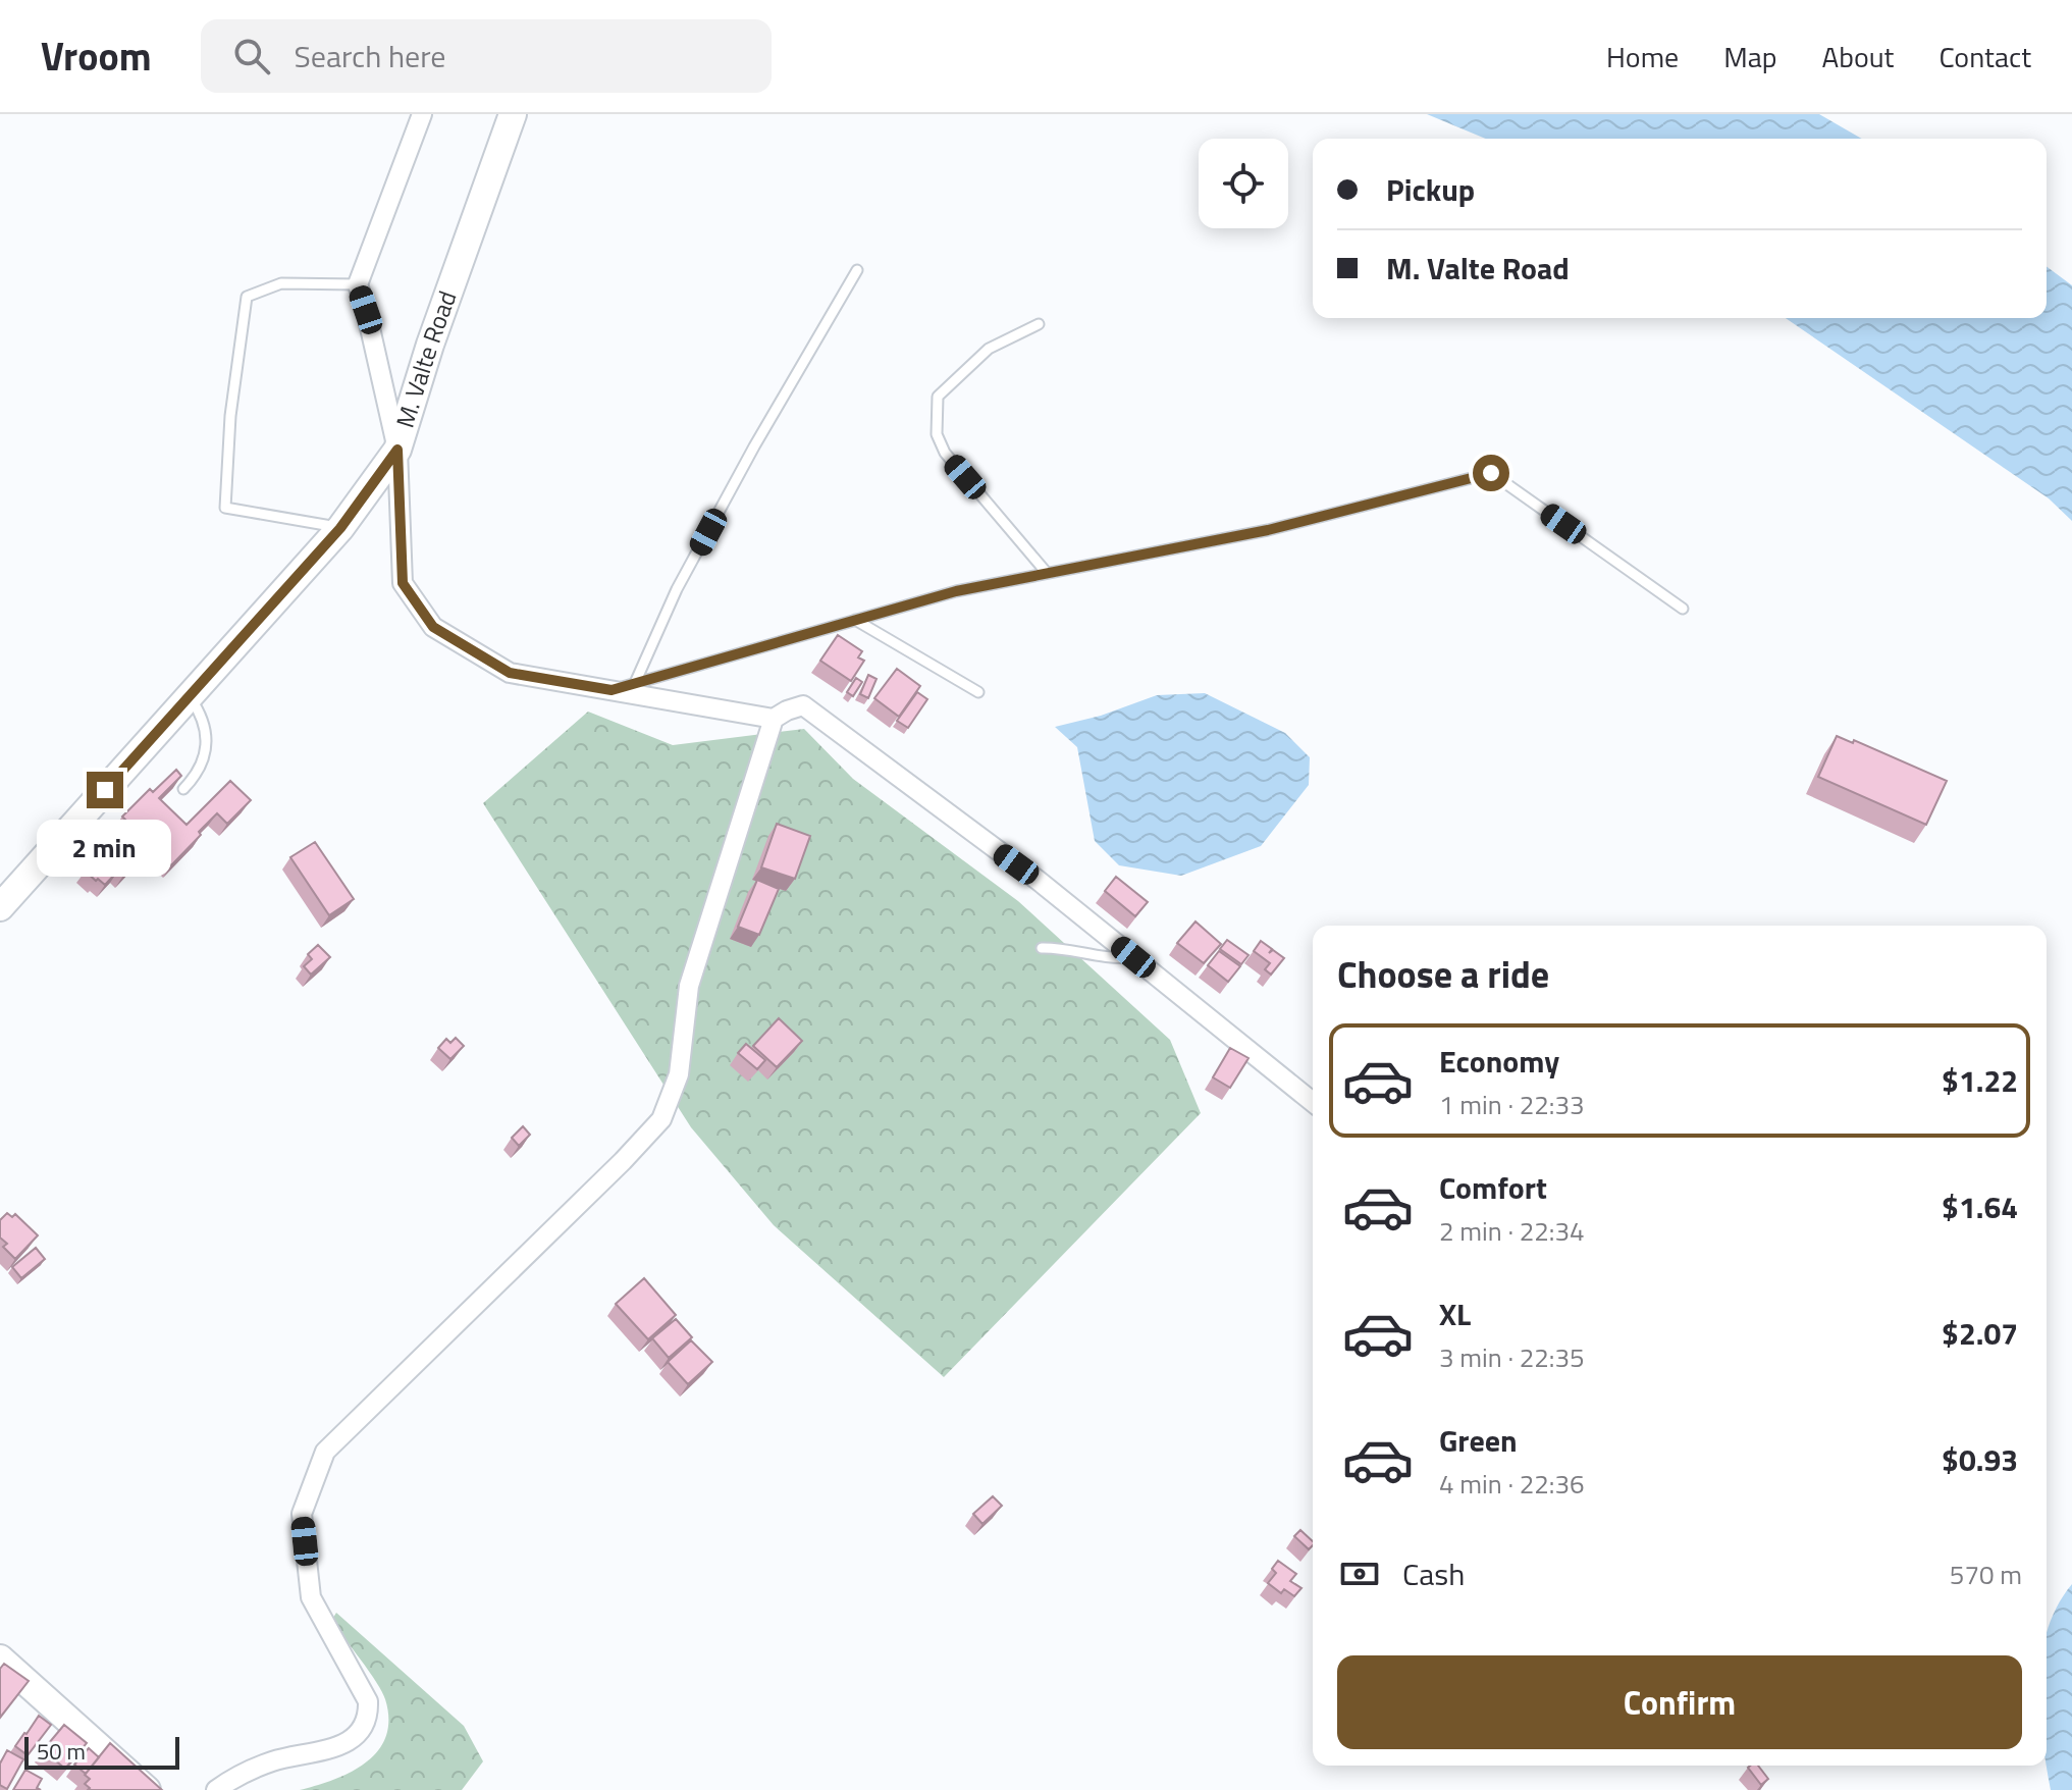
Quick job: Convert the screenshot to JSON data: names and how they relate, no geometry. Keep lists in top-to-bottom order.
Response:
{
  "streets": {
    "main road": ["M. Valte Road"]
  },
  "scale_bar": "50 m",
  "page": {
    "header": "Vroom",
    "search": "Search here",
    "nav": [
      "Home",
      "Map",
      "About",
      "Contact"
    ],
    "banner": ["Pickup", "M. Valte Road"],
    "bubble": "2 min",
    "heading": "Choose a ride",
    "list": [
      {
        "name": "Economy",
        "note": "1 min · 22:33",
        "value": "$1.22"
      },
      {
        "name": "Comfort",
        "note": "2 min · 22:34",
        "value": "$1.64"
      },
      {
        "name": "XL",
        "note": "3 min · 22:35",
        "value": "$2.07"
      },
      {
        "name": "Green",
        "note": "4 min · 22:36",
        "value": "$0.93"
      }
    ],
    "pay": ["Cash", "570 m"],
    "buttons": "Confirm",
    "scale": "50 m"
  }
}
